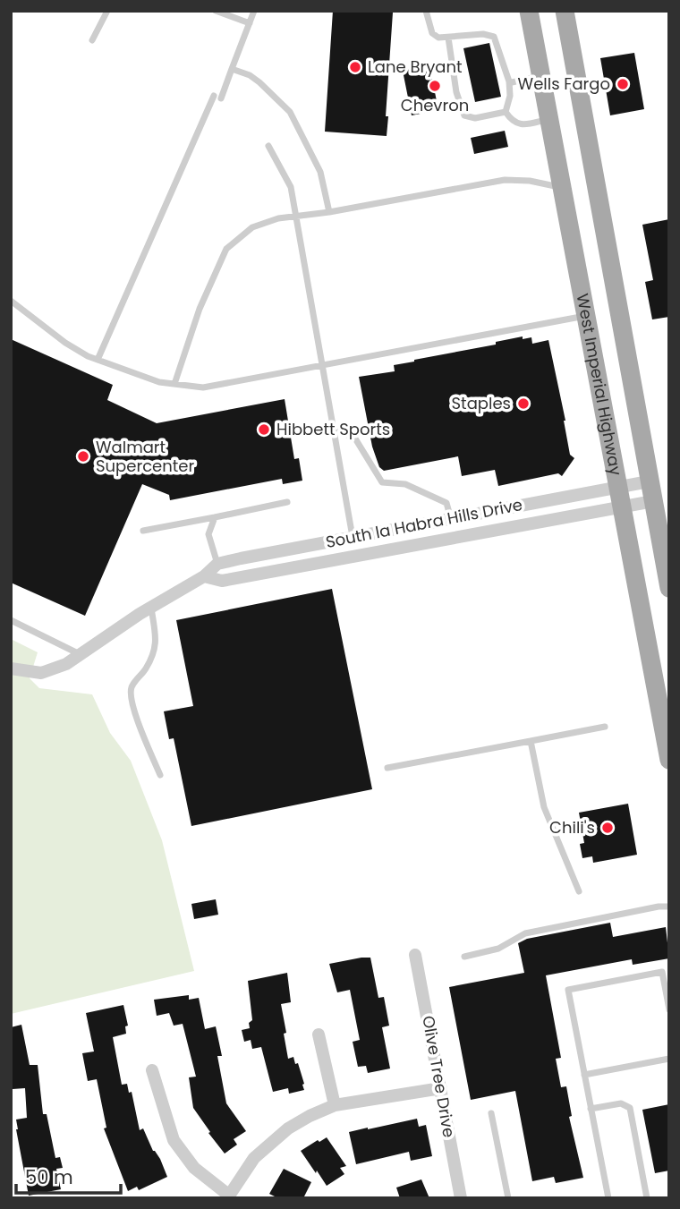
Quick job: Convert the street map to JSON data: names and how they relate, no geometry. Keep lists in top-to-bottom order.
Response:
{
  "streets": {
    "main road": ["West Imperial Highway"],
    "street": ["South la Habra Hills Drive", "Olive Tree Drive"]
  },
  "crossings": [
    ["West Imperial Highway", "South la Habra Hills Drive"]
  ],
  "places": [
    "Lane Bryant",
    "Wells Fargo",
    "Chevron",
    "Staples",
    "Hibbett Sports",
    "Walmart Supercenter",
    "Chili's"
  ],
  "scale_bar": "50 m"
}
